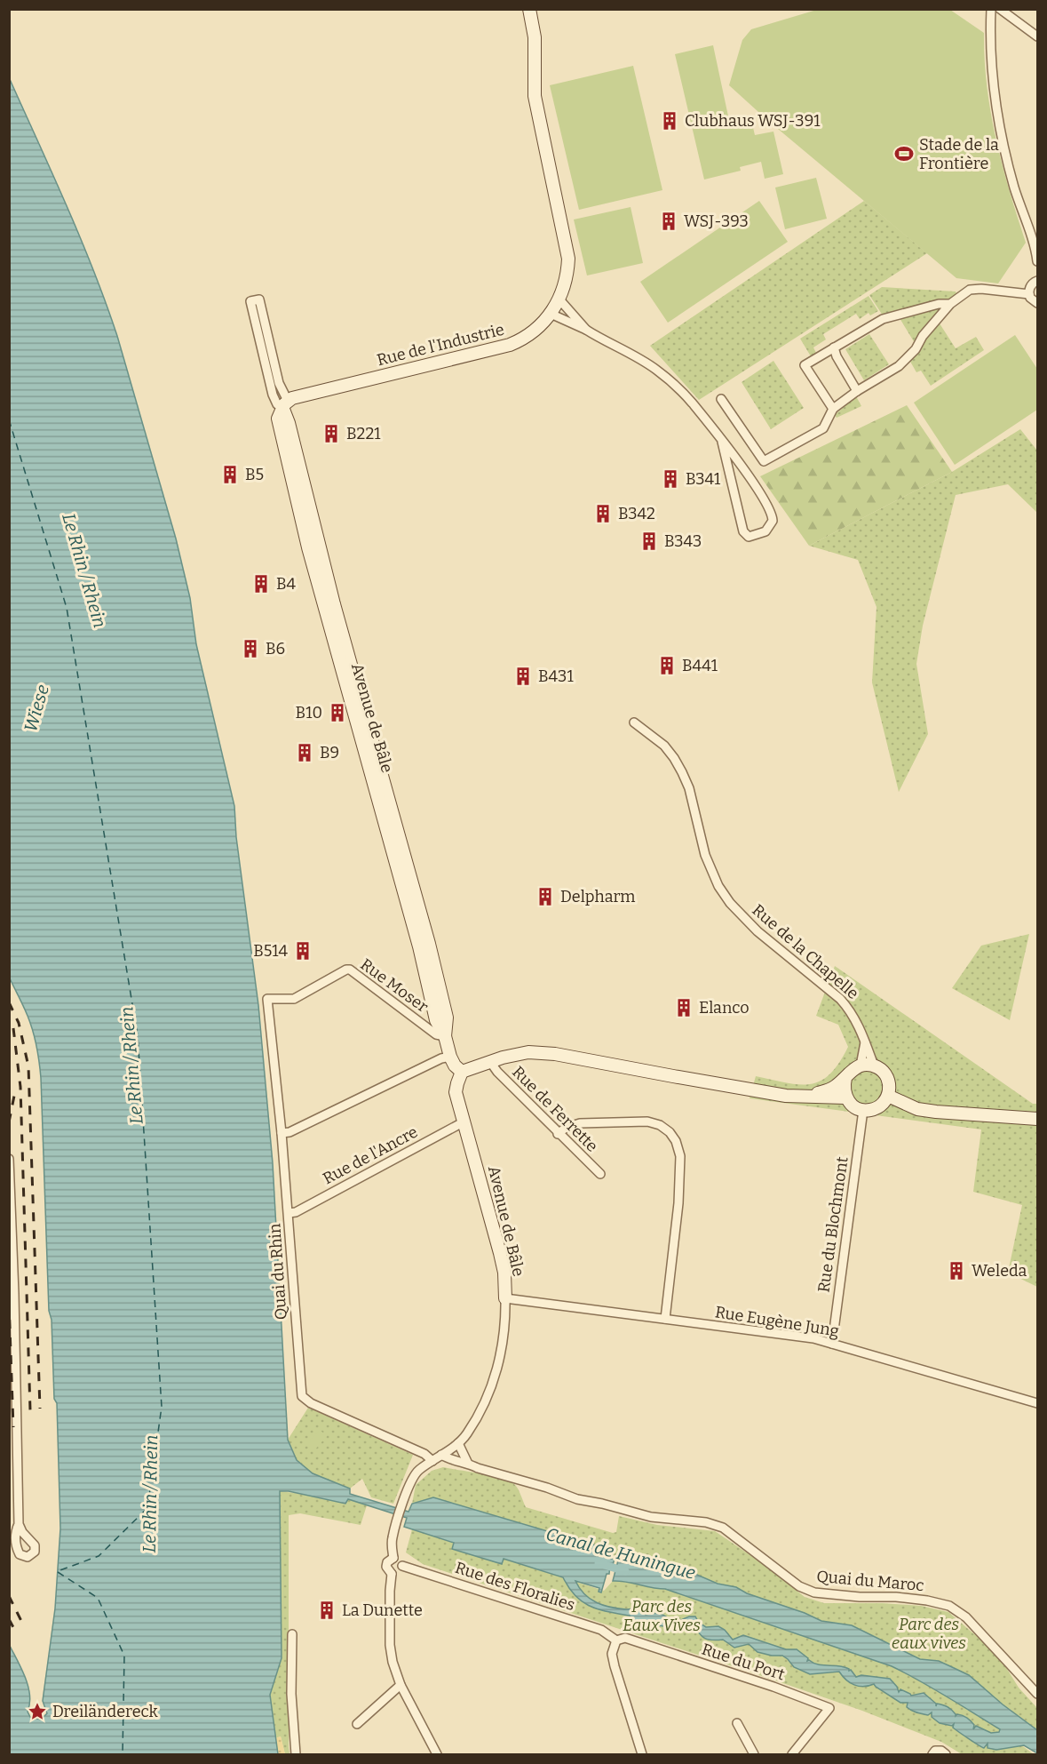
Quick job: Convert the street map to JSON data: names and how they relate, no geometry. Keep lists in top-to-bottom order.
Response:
{
  "streets": {
    "main road": ["Rue de l'Industrie", "Avenue de Bâle"],
    "street": [
      "Rue de la Chapelle",
      "Rue Moser",
      "Rue de Ferrette",
      "Rue de l'Ancre",
      "Rue du Blochmont",
      "Quai du Rhin",
      "Rue Eugène Jung",
      "Quai du Maroc",
      "Rue des Floralies",
      "Rue du Port"
    ]
  },
  "crossings": [
    ["Rue de l'Industrie", "Avenue de Bâle"],
    ["Avenue de Bâle", "Rue Moser"],
    ["Avenue de Bâle", "Rue de l'Ancre"],
    ["Avenue de Bâle", "Quai du Rhin"],
    ["Avenue de Bâle", "Rue Eugène Jung"],
    ["Avenue de Bâle", "Quai du Maroc"],
    ["Avenue de Bâle", "Rue des Floralies"],
    ["Rue de la Chapelle", "Rue du Blochmont"],
    ["Rue Moser", "Quai du Rhin"],
    ["Rue de l'Ancre", "Quai du Rhin"],
    ["Rue du Blochmont", "Rue Eugène Jung"],
    ["Rue des Floralies", "Rue du Port"]
  ],
  "water": ["Le Rhin / Rhein", "Wiese", "Canal de Huningue"],
  "parks": ["Parc des Eaux Vives", "Parc des eaux vives"],
  "places": {
    "building": [
      "Clubhaus WSJ-391",
      "WSJ-393",
      "B221",
      "B5",
      "B341",
      "B342",
      "B343",
      "B4",
      "B6",
      "B441",
      "B431",
      "B10",
      "B9",
      "Delpharm",
      "B514",
      "Elanco",
      "Weleda",
      "La Dunette"
    ],
    "sports": ["Stade de la Frontière"],
    "place": ["Dreiländereck"]
  }
}
